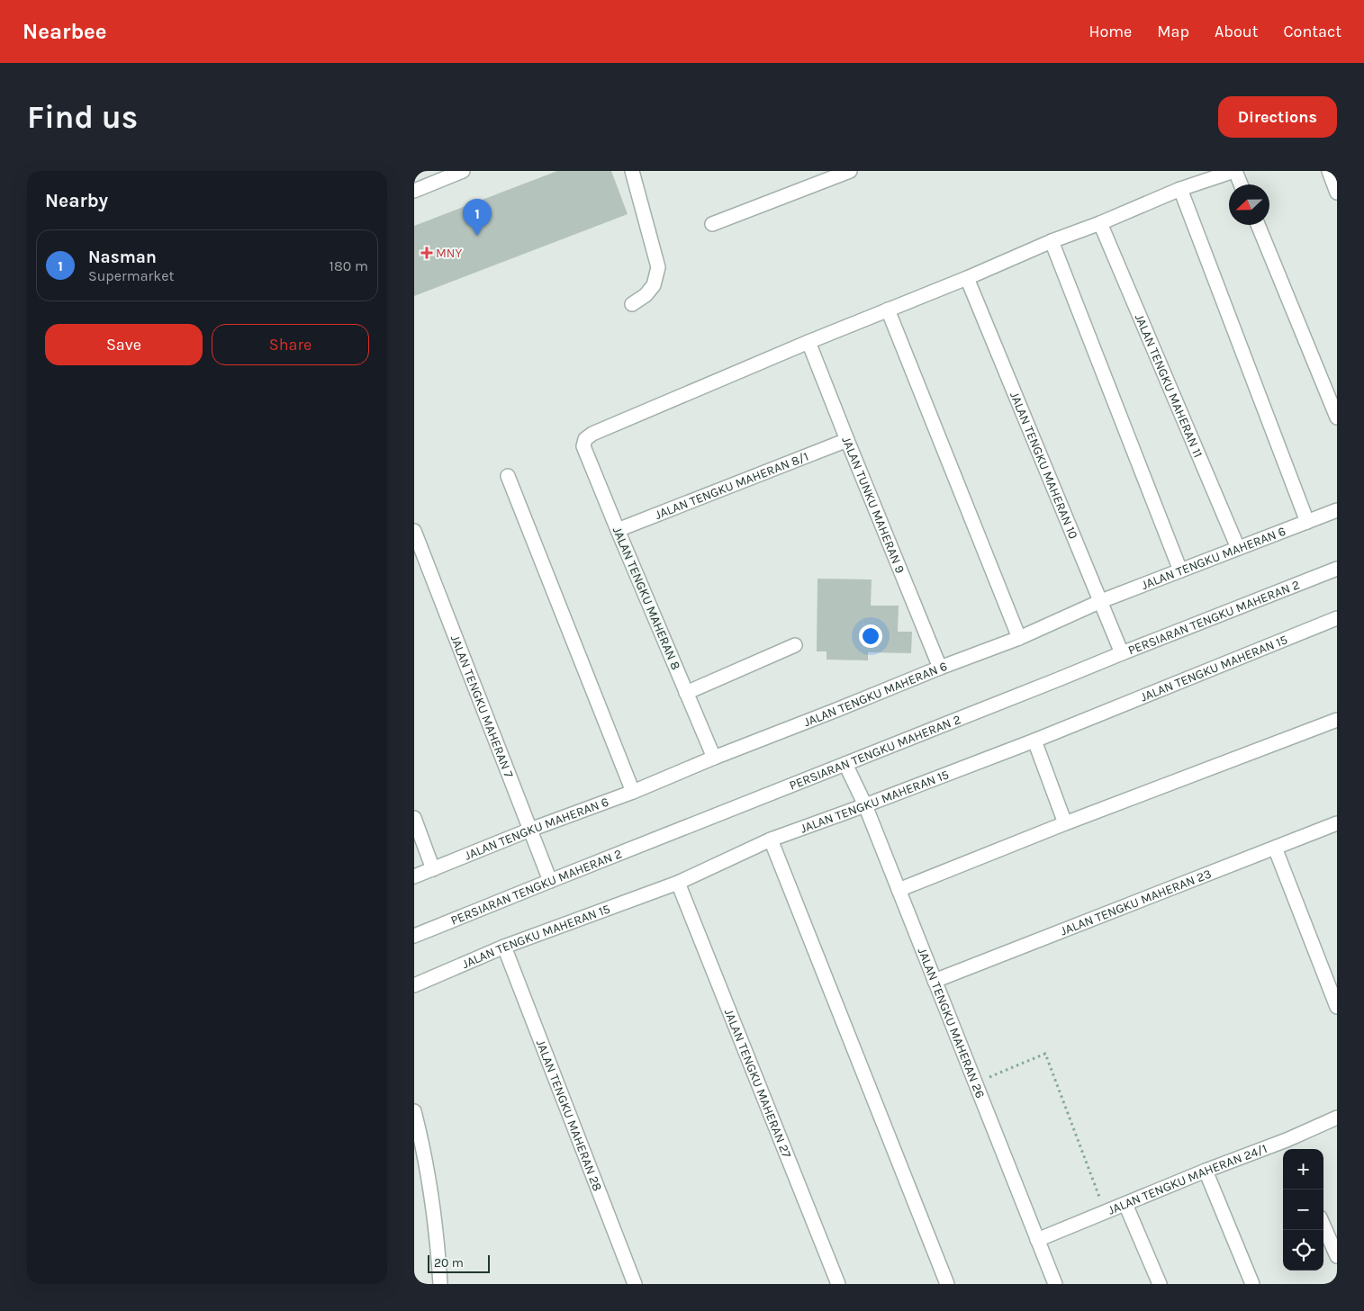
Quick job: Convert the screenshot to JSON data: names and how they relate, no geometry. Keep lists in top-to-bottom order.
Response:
{
  "streets": {
    "street": [
      "JALAN TENGKU MAHERAN 11",
      "JALAN TENGKU MAHERAN 10",
      "JALAN TENGKU MAHERAN 8/1",
      "JALAN TUNKU MAHERAN 9",
      "JALAN TENGKU MAHERAN 6",
      "JALAN TENGKU MAHERAN 8",
      "PERSIARAN TENGKU MAHERAN 2",
      "JALAN TENGKU MAHERAN 15",
      "JALAN TENGKU MAHERAN 7",
      "JALAN TENGKU MAHERAN 23",
      "JALAN TENGKU MAHERAN 26",
      "JALAN TENGKU MAHERAN 27",
      "JALAN TENGKU MAHERAN 28",
      "JALAN TENGKU MAHERAN 24/1"
    ]
  },
  "crossings": [
    ["JALAN TENGKU MAHERAN 11", "JALAN TENGKU MAHERAN 6"],
    ["JALAN TENGKU MAHERAN 10", "JALAN TENGKU MAHERAN 6"],
    ["JALAN TENGKU MAHERAN 10", "PERSIARAN TENGKU MAHERAN 2"],
    ["JALAN TENGKU MAHERAN 8/1", "JALAN TUNKU MAHERAN 9"],
    ["JALAN TENGKU MAHERAN 8/1", "JALAN TENGKU MAHERAN 8"],
    ["JALAN TUNKU MAHERAN 9", "JALAN TENGKU MAHERAN 6"],
    ["JALAN TUNKU MAHERAN 9", "JALAN TENGKU MAHERAN 8"],
    ["JALAN TENGKU MAHERAN 6", "JALAN TENGKU MAHERAN 8"],
    ["JALAN TENGKU MAHERAN 6", "JALAN TENGKU MAHERAN 7"],
    ["PERSIARAN TENGKU MAHERAN 2", "JALAN TENGKU MAHERAN 7"],
    ["PERSIARAN TENGKU MAHERAN 2", "JALAN TENGKU MAHERAN 26"],
    ["JALAN TENGKU MAHERAN 15", "JALAN TENGKU MAHERAN 26"],
    ["JALAN TENGKU MAHERAN 15", "JALAN TENGKU MAHERAN 27"],
    ["JALAN TENGKU MAHERAN 15", "JALAN TENGKU MAHERAN 28"],
    ["JALAN TENGKU MAHERAN 23", "JALAN TENGKU MAHERAN 26"],
    ["JALAN TENGKU MAHERAN 26", "JALAN TENGKU MAHERAN 24/1"]
  ],
  "places": {
    "health": ["MNY"]
  },
  "scale_bar": "20 m",
  "north": "left",
  "page": {
    "header": "Nearbee",
    "nav": [
      "Home",
      "Map",
      "About",
      "Contact"
    ],
    "buttons": [
      "Directions",
      ["Save", "Share"]
    ],
    "title": "Find us",
    "heading": "Nearby",
    "pins": "1",
    "list": [
      {
        "mark": "1",
        "name": "Nasman",
        "note": "Supermarket",
        "value": "180 m"
      }
    ],
    "map_buttons": ["+", "−"],
    "scale": "20 m"
  }
}
